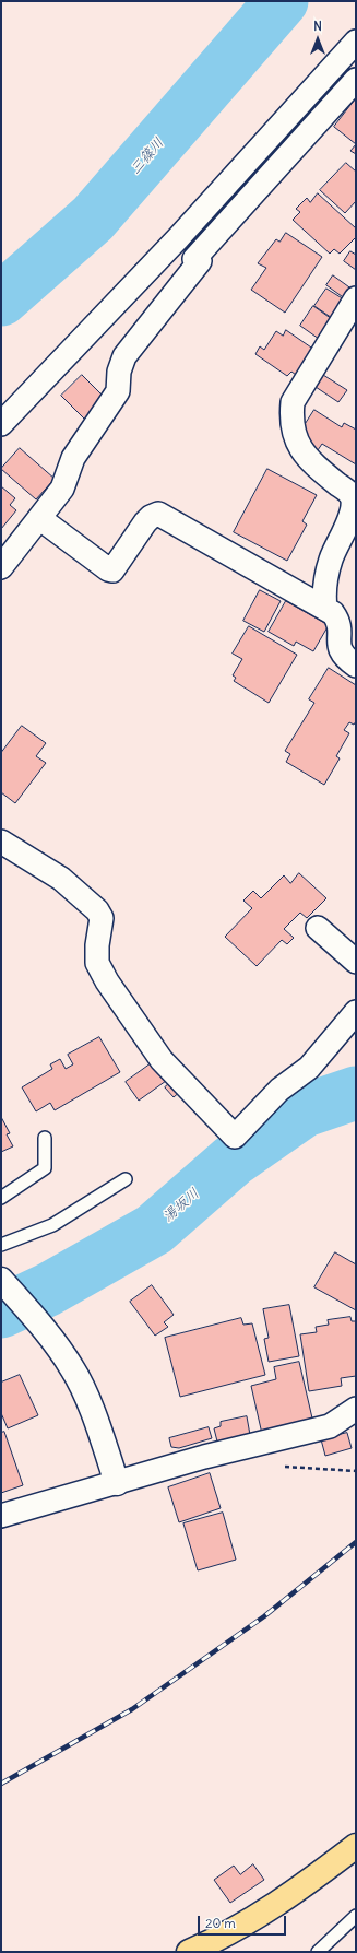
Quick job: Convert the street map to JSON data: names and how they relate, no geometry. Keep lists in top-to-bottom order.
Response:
{
  "water": ["三篠川", "湯坂川"],
  "scale_bar": "20 m",
  "north": "top"
}
